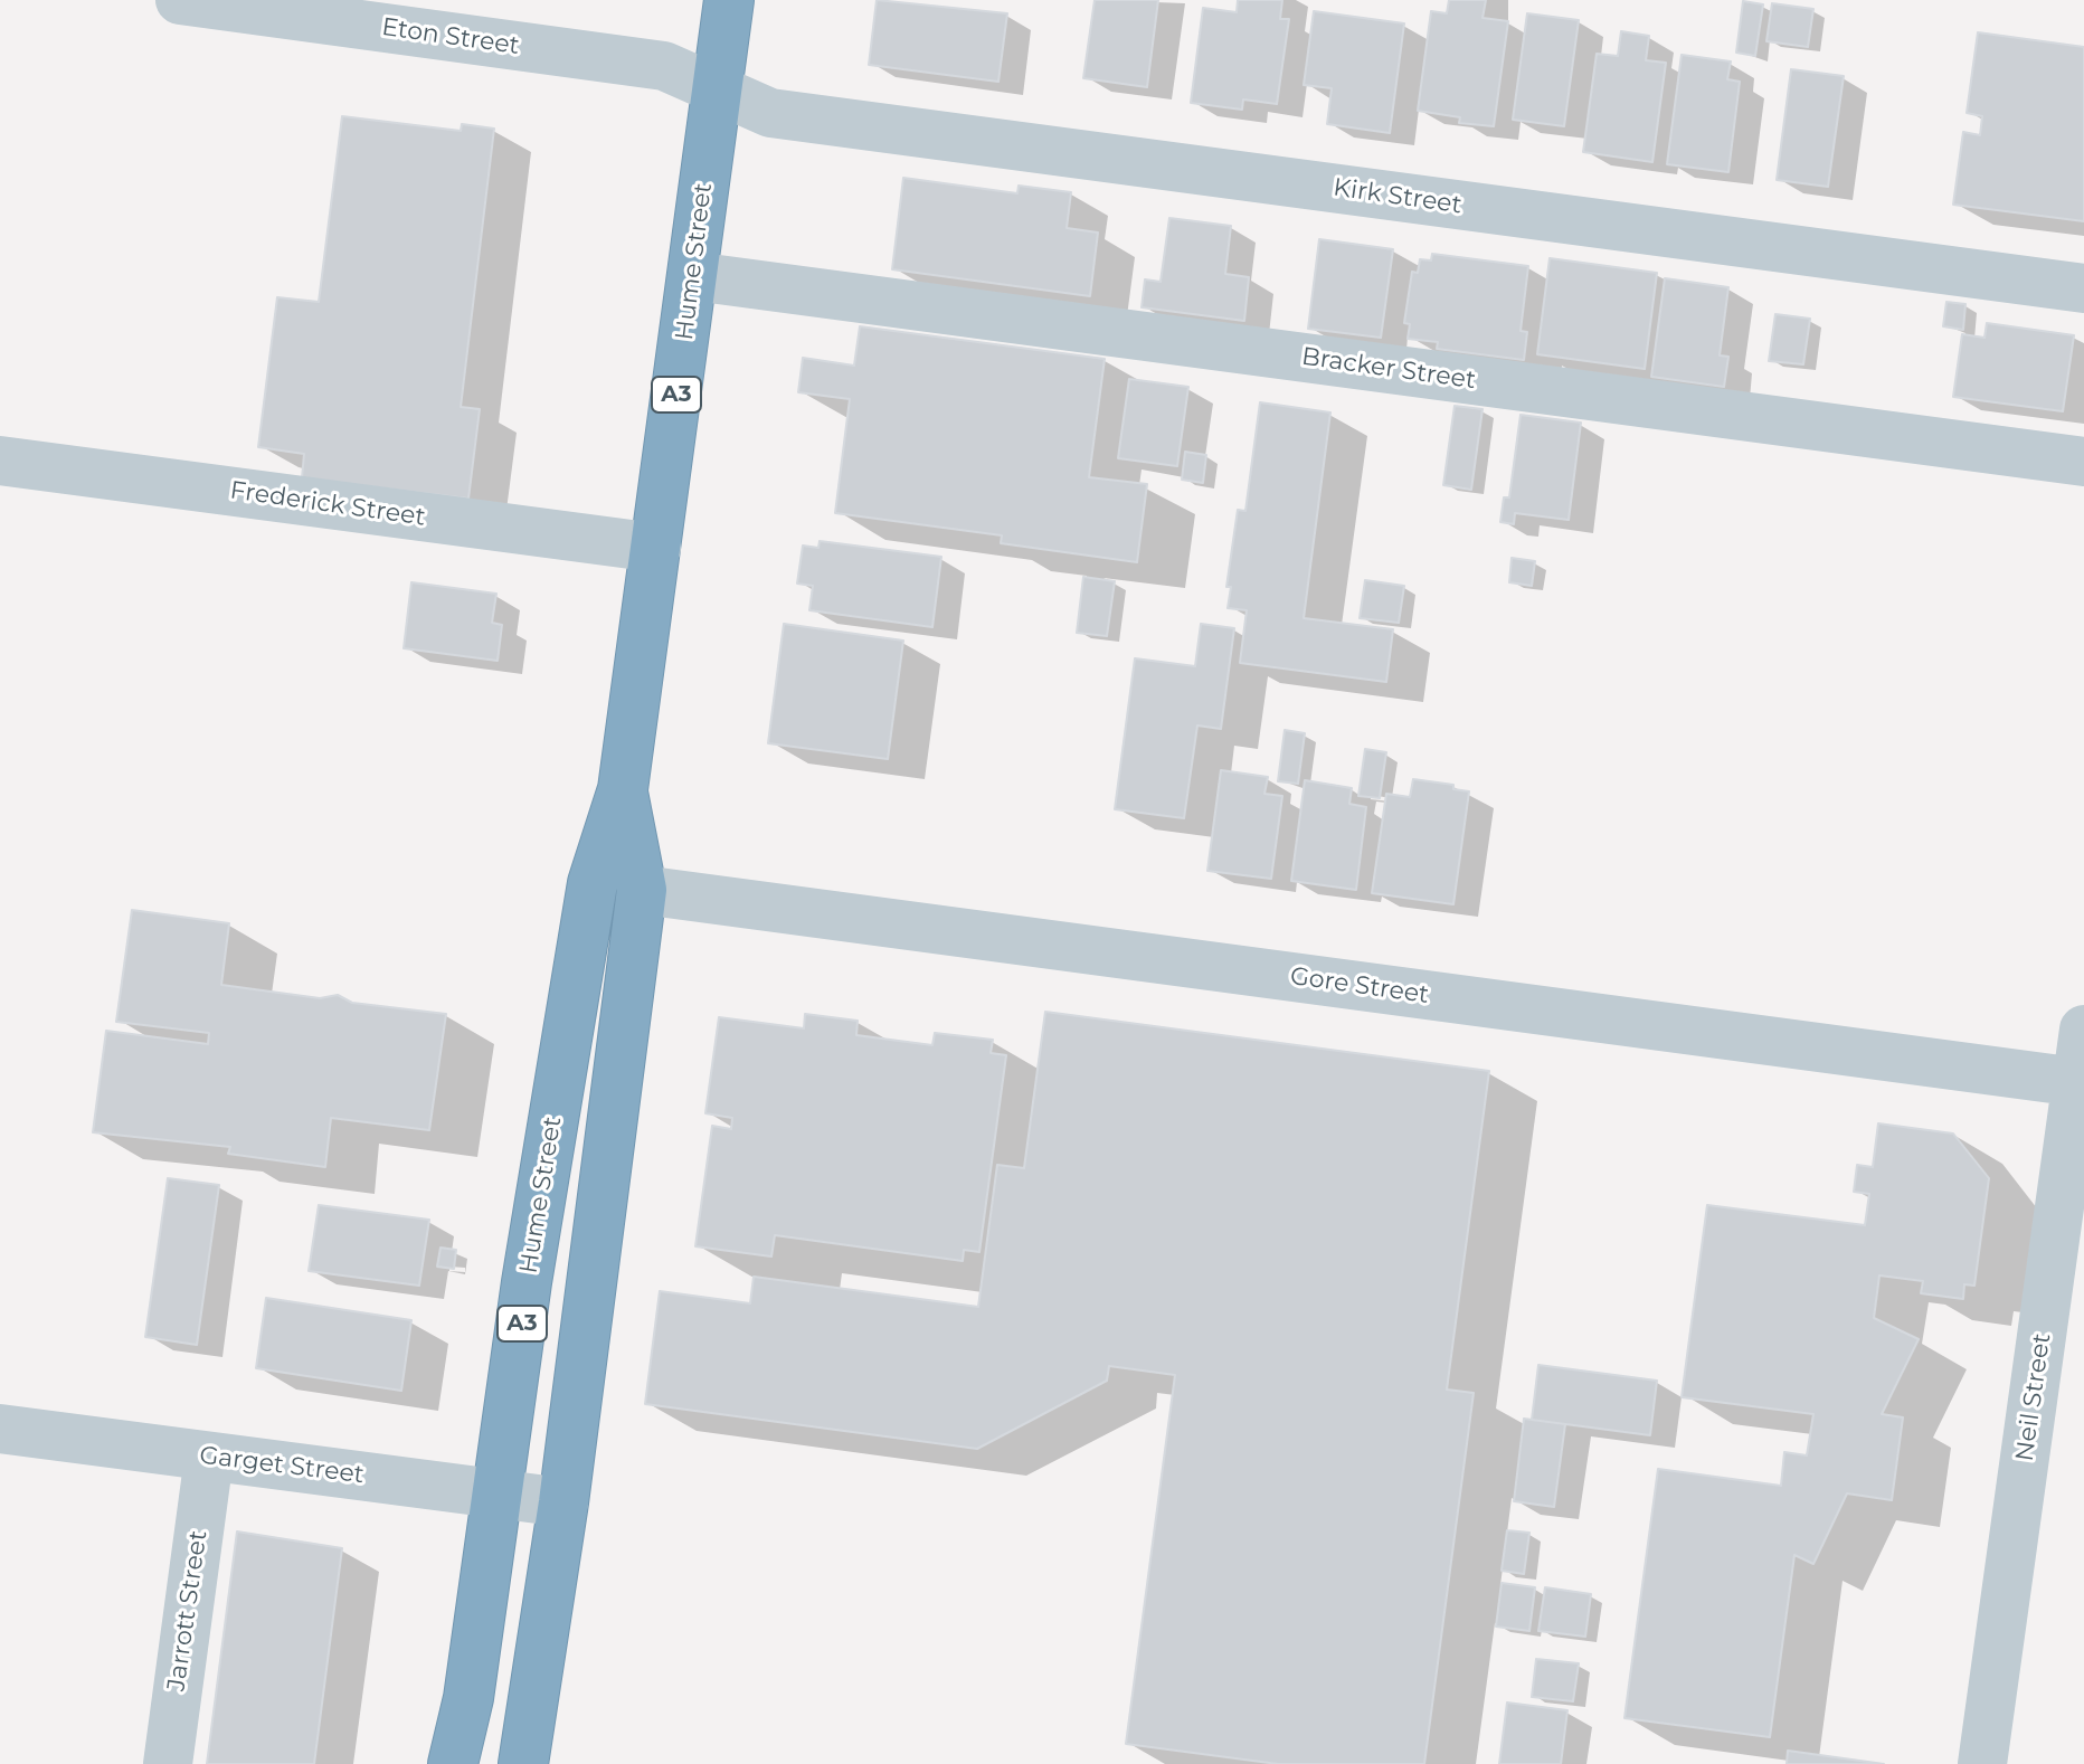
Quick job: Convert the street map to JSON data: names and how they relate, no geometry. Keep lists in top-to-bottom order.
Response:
{
  "streets": {
    "highway": ["Hume Street", "A3"],
    "street": [
      "Eton Street",
      "Kirk Street",
      "Bracker Street",
      "Frederick Street",
      "Gore Street",
      "Neil Street",
      "Garget Street",
      "Jarrott Street"
    ]
  },
  "crossings": [
    ["Eton Street", "Kirk Street"],
    ["Eton Street", "Hume Street"],
    ["Kirk Street", "Hume Street"],
    ["Hume Street", "Bracker Street"],
    ["Hume Street", "Frederick Street"],
    ["Hume Street", "Gore Street"],
    ["Hume Street", "Garget Street"],
    ["Gore Street", "Neil Street"],
    ["Garget Street", "Jarrott Street"]
  ]
}
